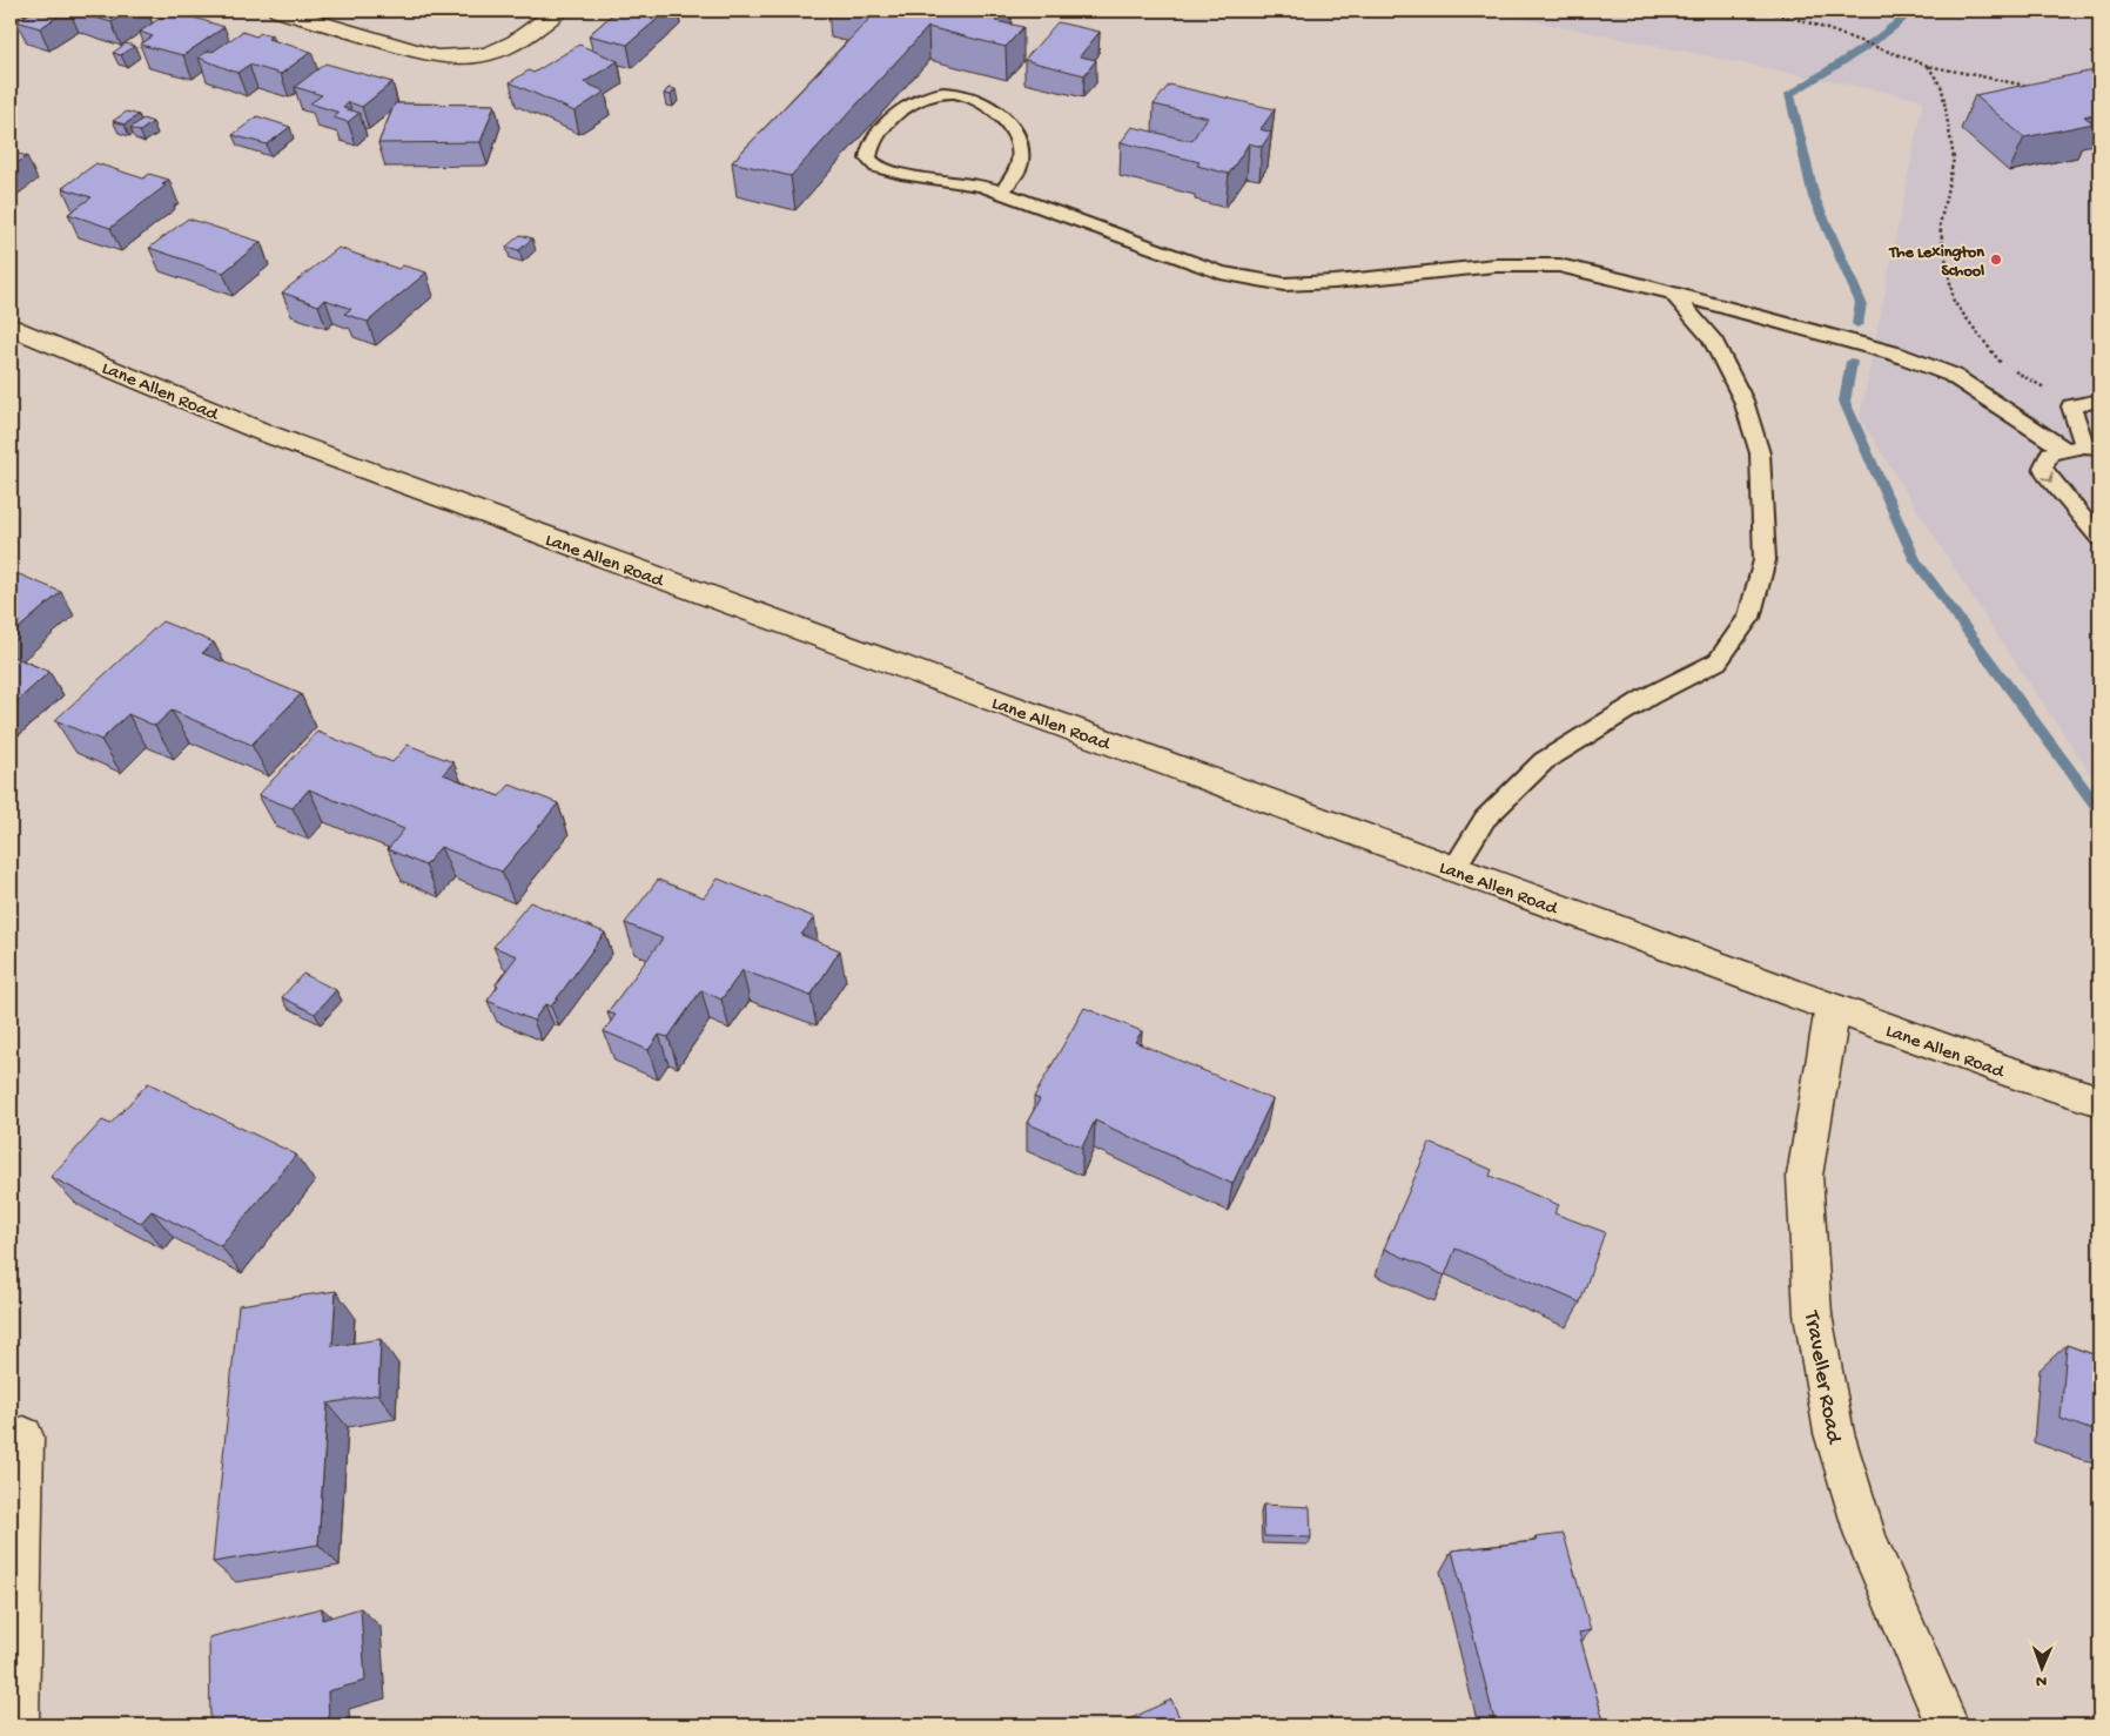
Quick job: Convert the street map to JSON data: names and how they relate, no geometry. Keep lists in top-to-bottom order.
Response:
{
  "streets": {
    "street": ["Lane Allen Road", "Traveller Road"]
  },
  "crossings": [
    ["Lane Allen Road", "Traveller Road"]
  ],
  "places": ["The Lexington School"],
  "north": "bottom"
}
